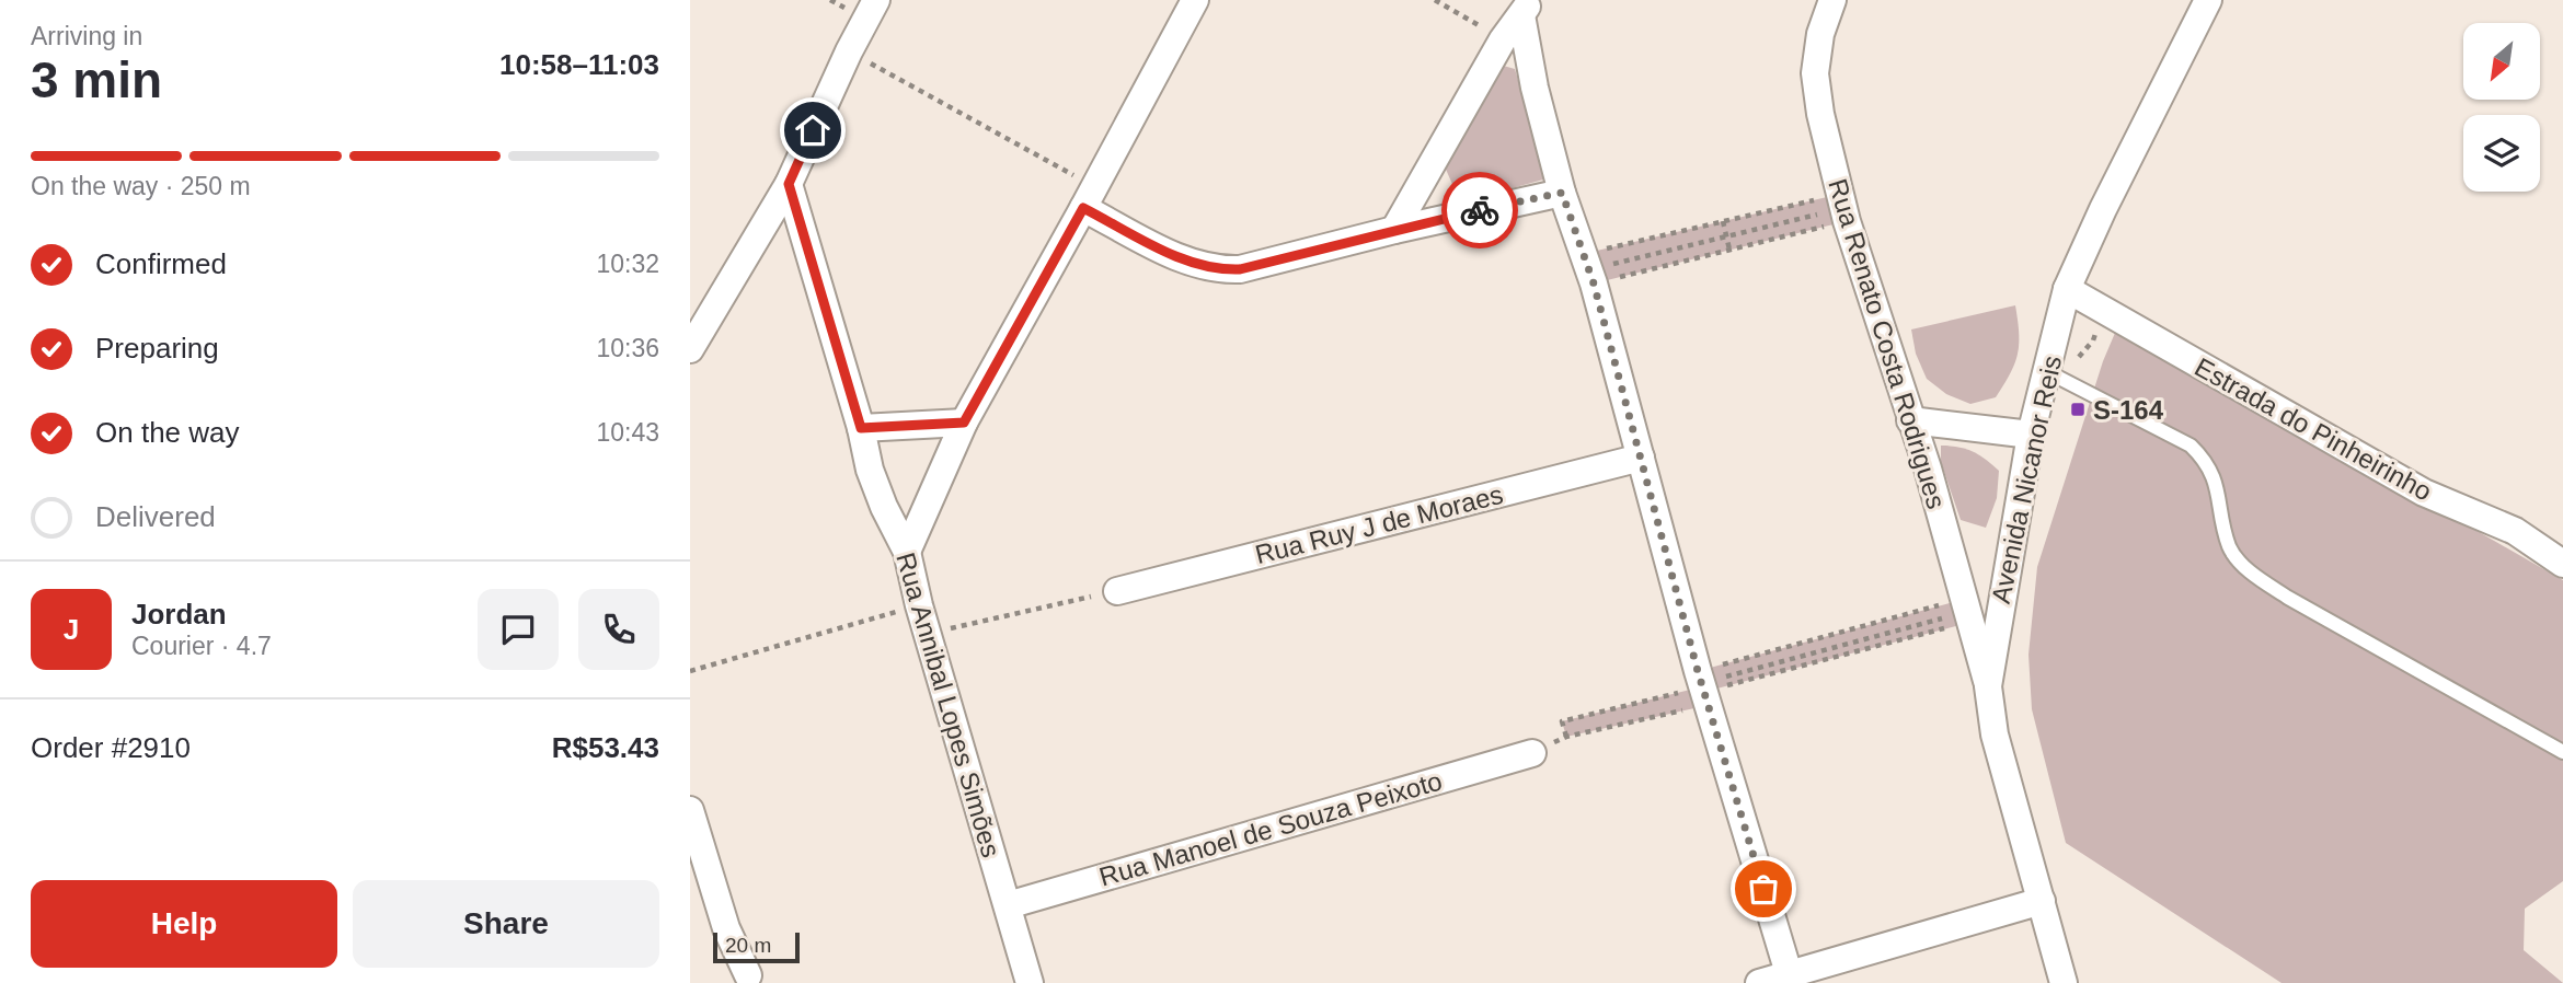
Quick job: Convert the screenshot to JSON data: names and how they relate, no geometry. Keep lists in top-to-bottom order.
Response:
{
  "streets": {
    "street": [
      "Rua Renato Costa Rodrigues",
      "Estrada do Pinheirinho",
      "Avenida Nicanor Reis",
      "Rua Ruy J de Moraes",
      "Rua Annibal Lopes Simões",
      "Rua Manoel de Souza Peixoto"
    ]
  },
  "crossings": [
    ["Rua Renato Costa Rodrigues", "Avenida Nicanor Reis"],
    ["Estrada do Pinheirinho", "Avenida Nicanor Reis"],
    ["Rua Annibal Lopes Simões", "Rua Manoel de Souza Peixoto"]
  ],
  "places": {
    "transit": ["S-164"]
  },
  "scale_bar": "20 m",
  "north": "bottom left",
  "page": {
    "heading": ["3 min", "Arriving in", "10:58–11:03"],
    "panel": [
      "Jordan",
      "Courier · 4.7",
      "Order #2910",
      "R$53.43"
    ],
    "bar": "On the way · 250 m",
    "list": [
      ["Confirmed", "10:32"],
      ["Preparing", "10:36"],
      ["On the way", "10:43"],
      "Delivered"
    ],
    "round": "J",
    "buttons": ["Help", "Share"],
    "scale": "20 m"
  }
}
